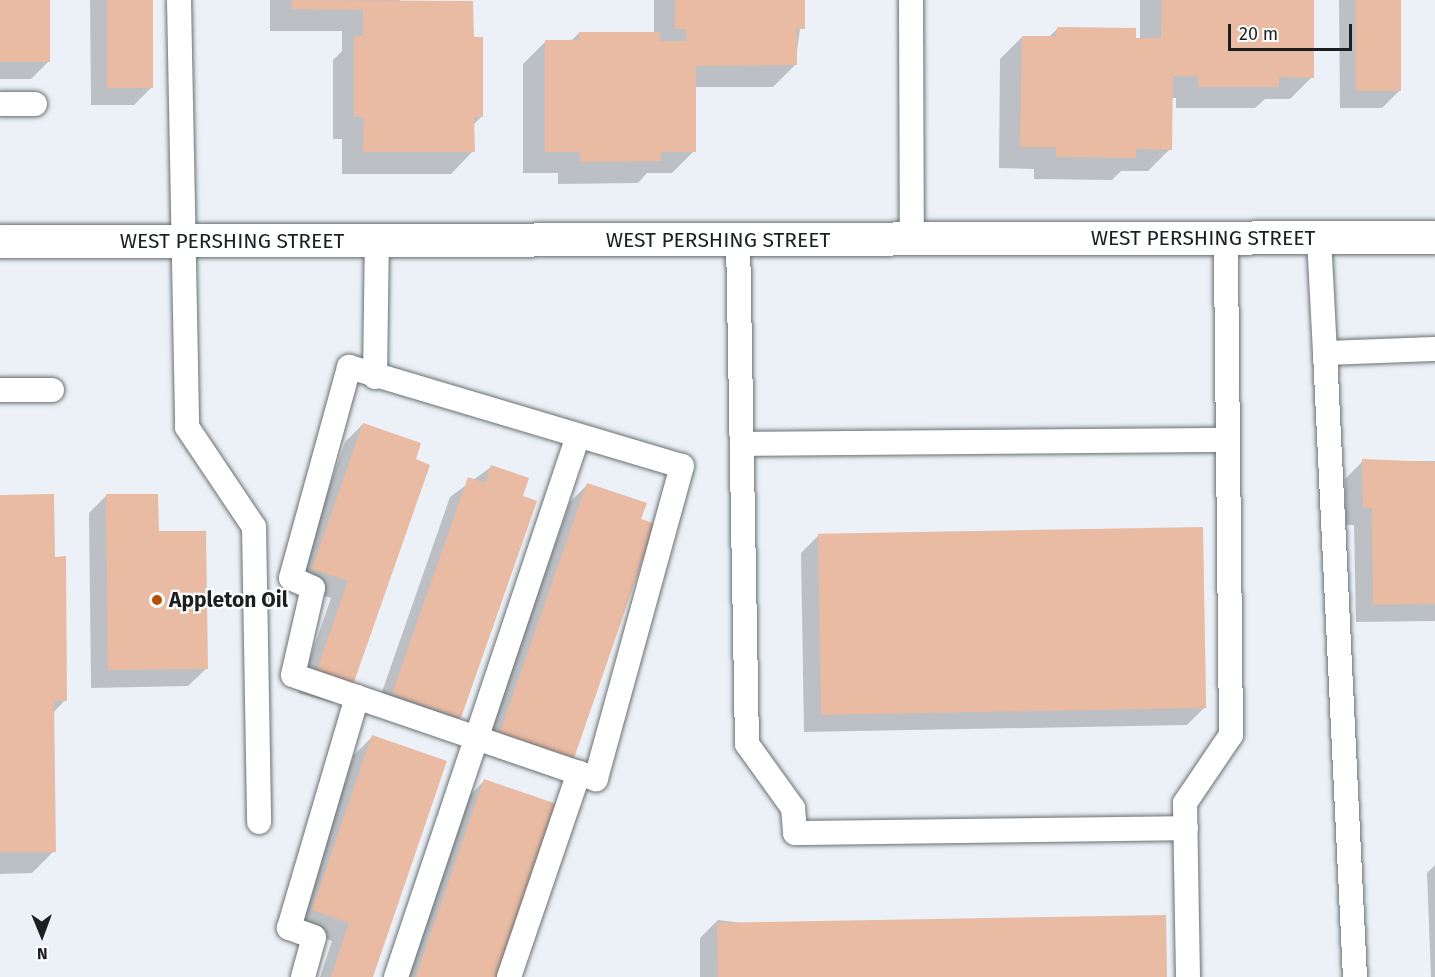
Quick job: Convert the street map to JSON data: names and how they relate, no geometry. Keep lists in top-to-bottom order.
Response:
{
  "streets": {
    "street": ["WEST PERSHING STREET"]
  },
  "places": ["Appleton Oil"],
  "scale_bar": "20 m",
  "north": "bottom"
}
